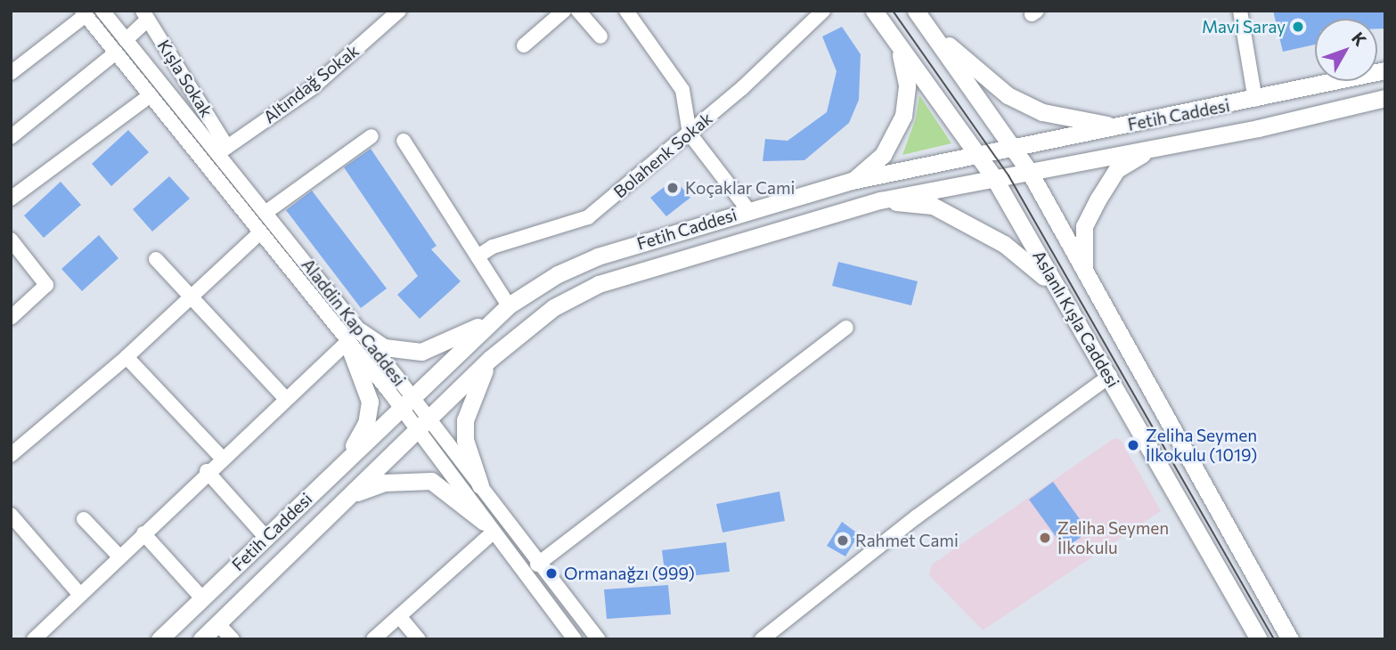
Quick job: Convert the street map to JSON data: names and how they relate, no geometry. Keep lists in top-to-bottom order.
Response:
{
  "streets": {
    "main road": ["Fetih Caddesi", "Aslanlı Kışla Caddesi"],
    "street": [
      "Kışla Sokak",
      "Altındağ Sokak",
      "Bolahenk Sokak",
      "Aladdin Kap Caddesi"
    ]
  },
  "crossings": [
    ["Kışla Sokak", "Altındağ Sokak"],
    ["Kışla Sokak", "Aladdin Kap Caddesi"],
    ["Altındağ Sokak", "Aladdin Kap Caddesi"],
    ["Fetih Caddesi", "Aslanlı Kışla Caddesi"],
    ["Fetih Caddesi", "Aladdin Kap Caddesi"]
  ],
  "places": [
    "Mavi Saray",
    "Koçaklar Cami",
    "Zeliha Seymen İlkokulu (1019)",
    "Zeliha Seymen İlkokulu",
    "Rahmet Cami",
    "Ormanağzı (999)"
  ],
  "north": "top right"
}
